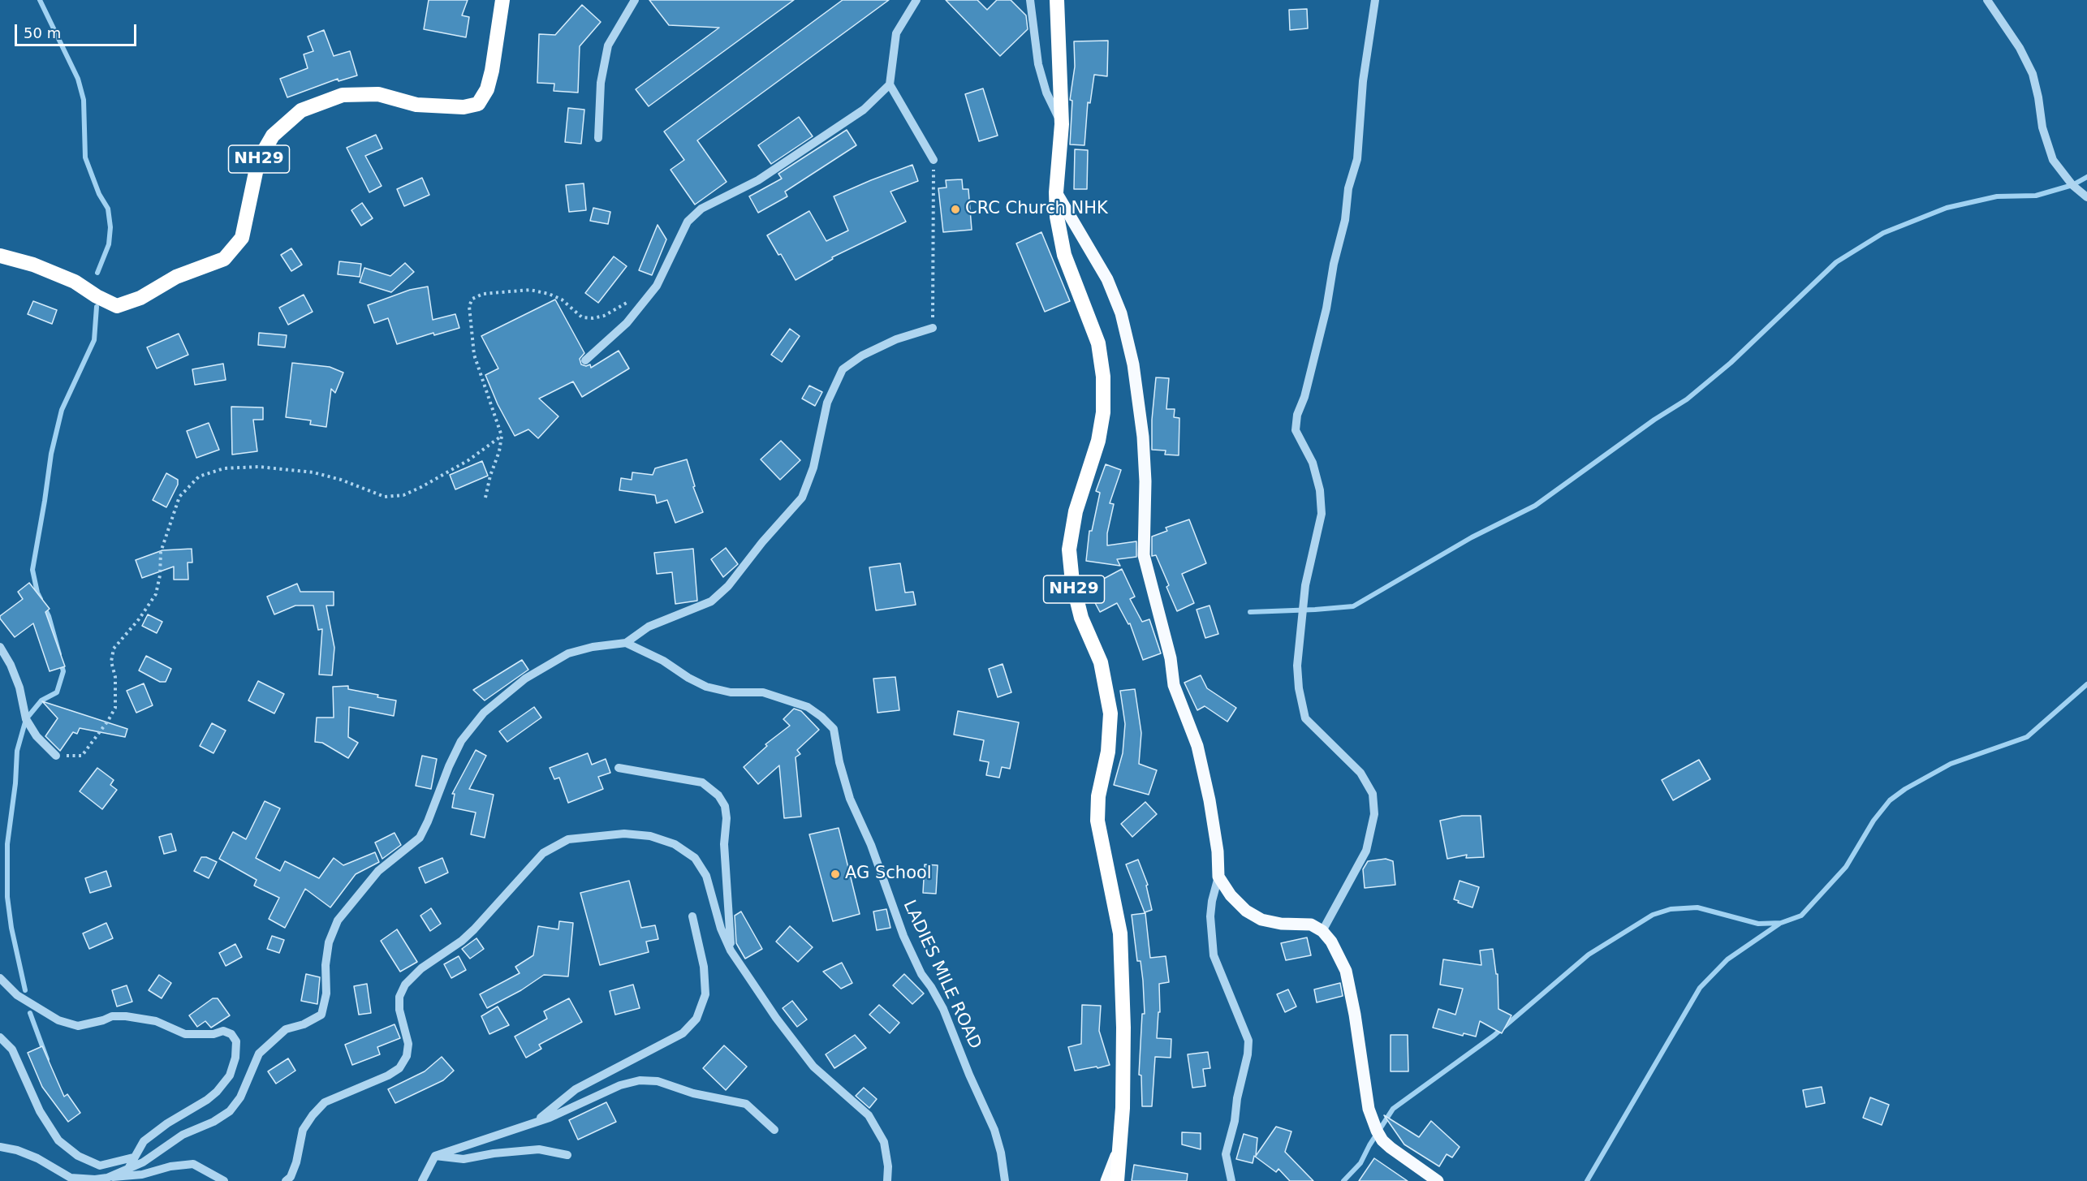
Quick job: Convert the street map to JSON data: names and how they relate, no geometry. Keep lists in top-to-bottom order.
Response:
{
  "streets": {
    "highway": ["NH29"],
    "street": ["LADIES MILE ROAD"]
  },
  "places": ["CRC Church NHK", "AG School"],
  "scale_bar": "50 m"
}
